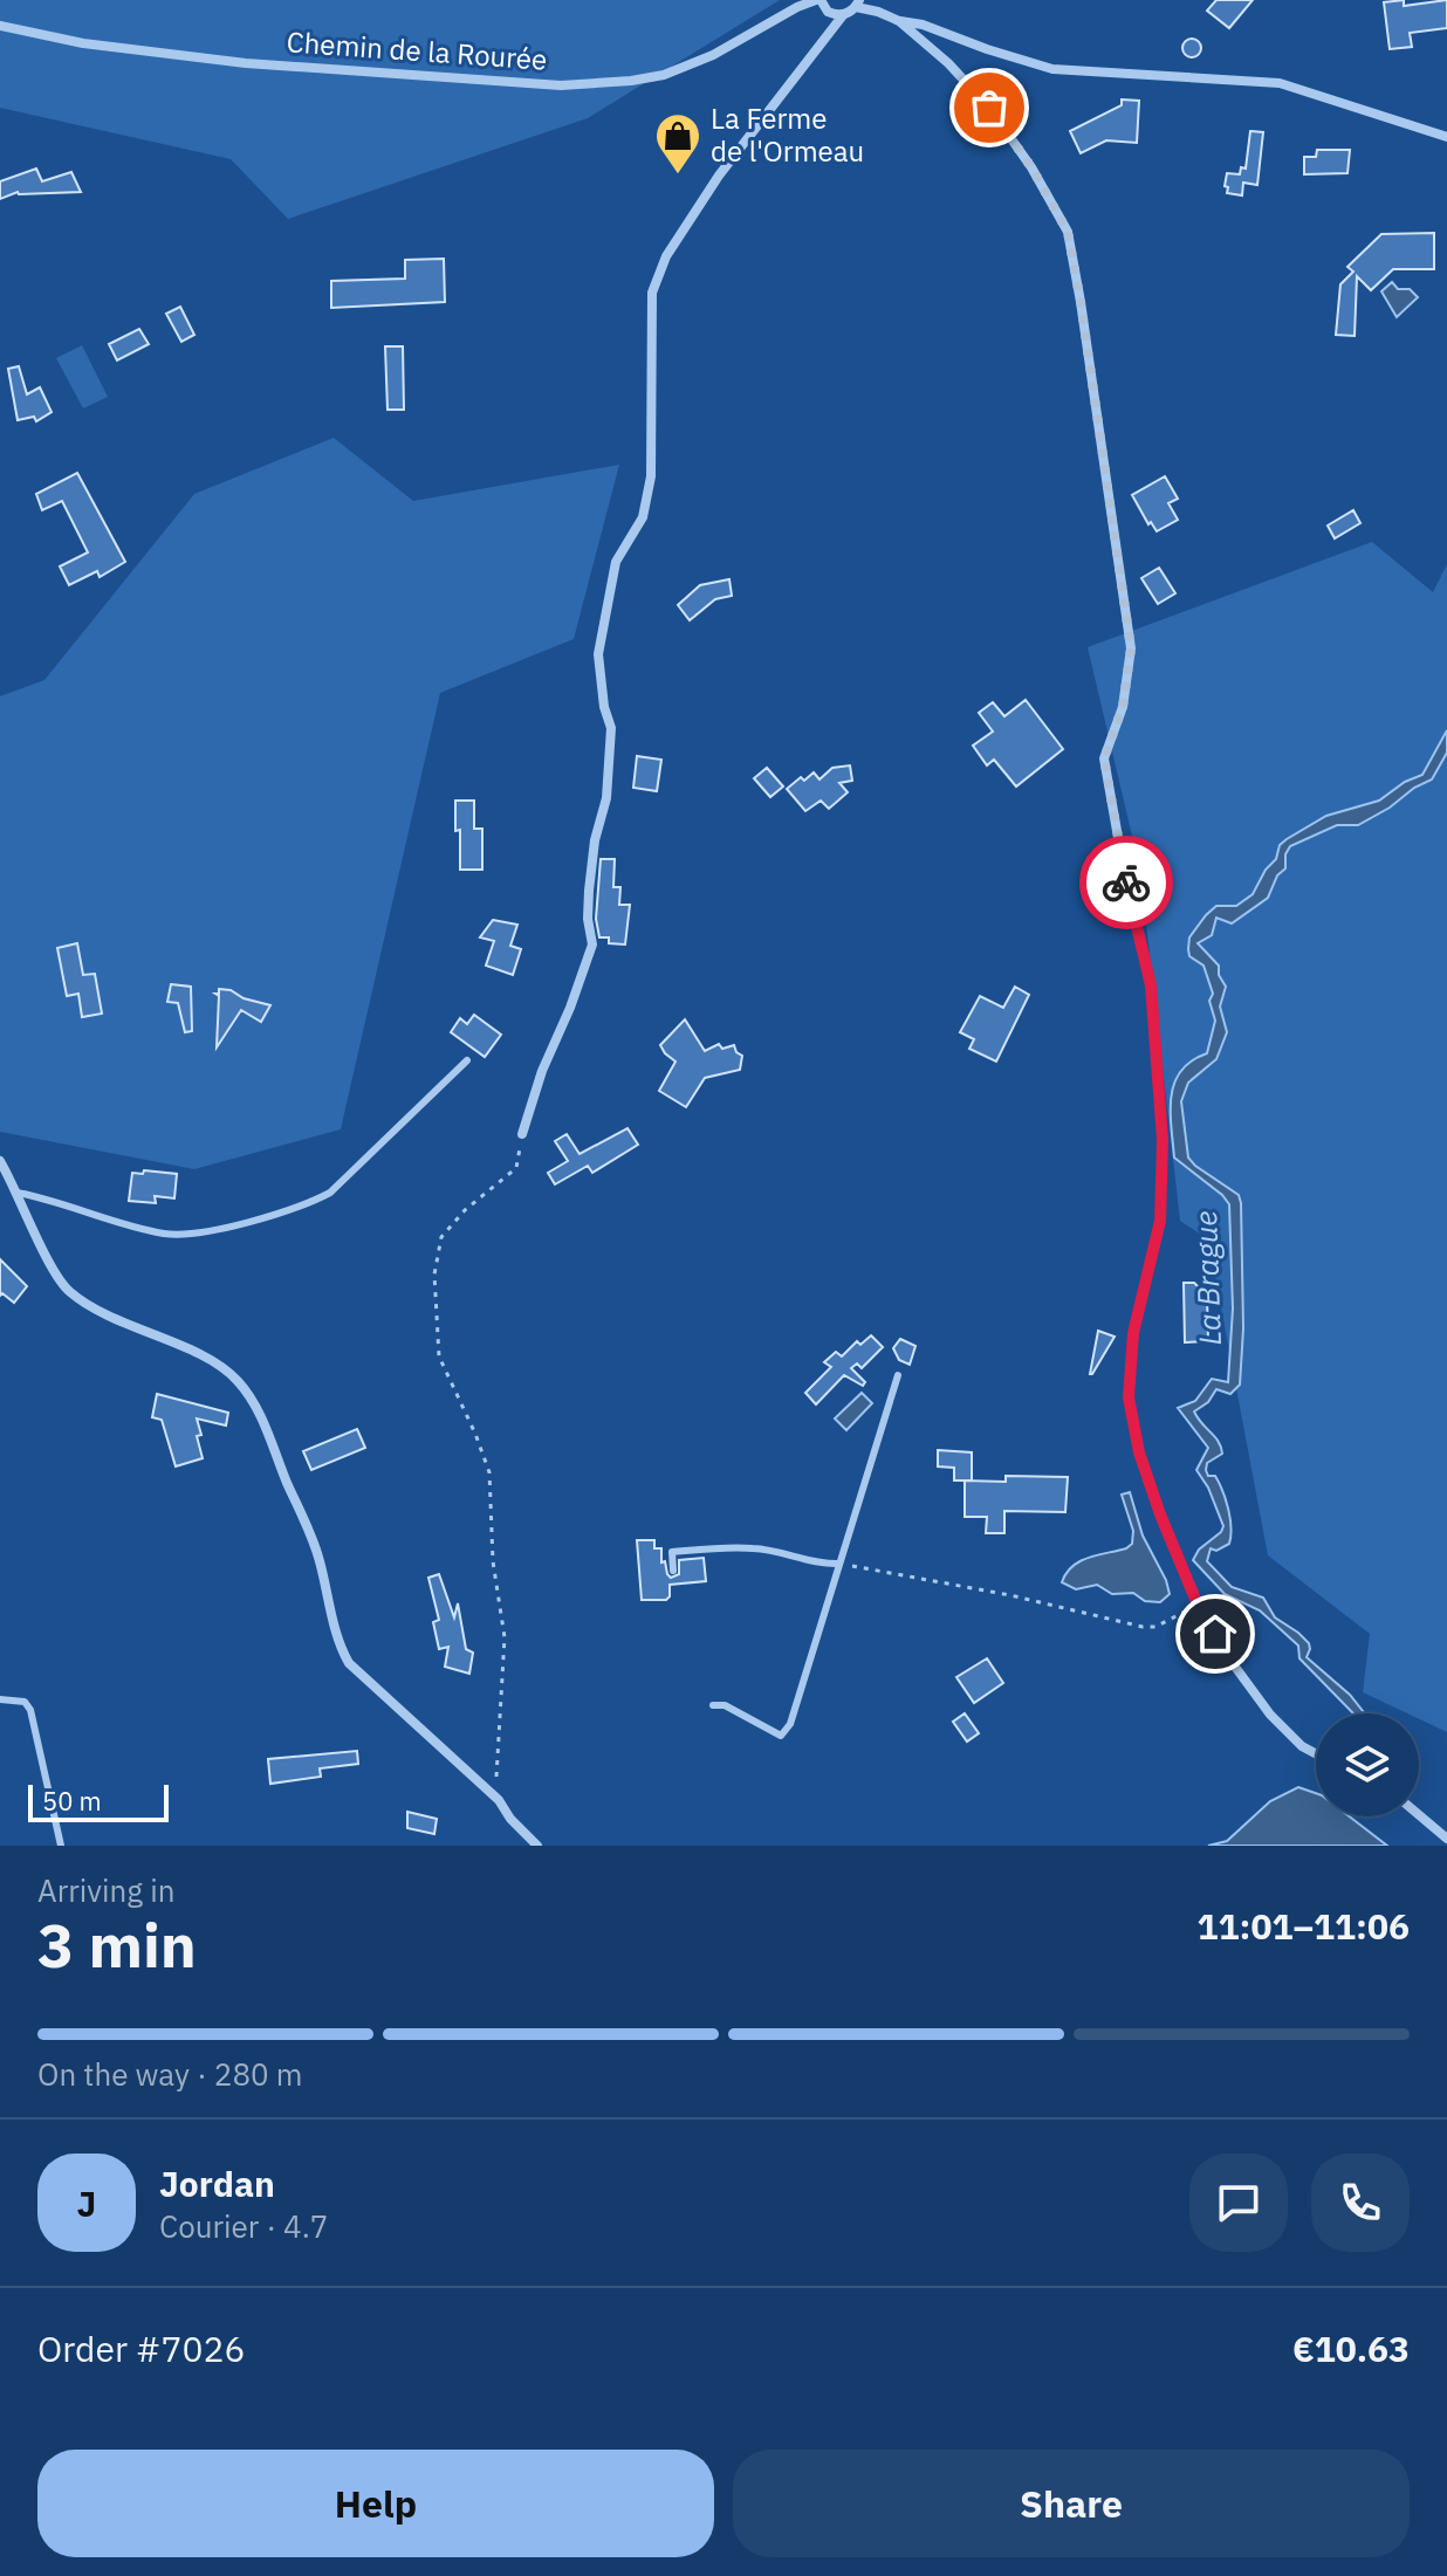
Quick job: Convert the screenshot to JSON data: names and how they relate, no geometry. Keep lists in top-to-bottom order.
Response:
{
  "streets": {
    "street": ["Chemin de la Rourée"]
  },
  "water": ["La Brague"],
  "places": {
    "shop": ["La Ferme de l'Ormeau"]
  },
  "scale_bar": "50 m",
  "page": {
    "scale": "50 m",
    "heading": ["3 min", "Arriving in", "11:01–11:06"],
    "panel": [
      "Jordan",
      "Courier · 4.7",
      "Order #7026",
      "€10.63"
    ],
    "bar": "On the way · 280 m",
    "round": "J",
    "buttons": ["Help", "Share"]
  }
}
